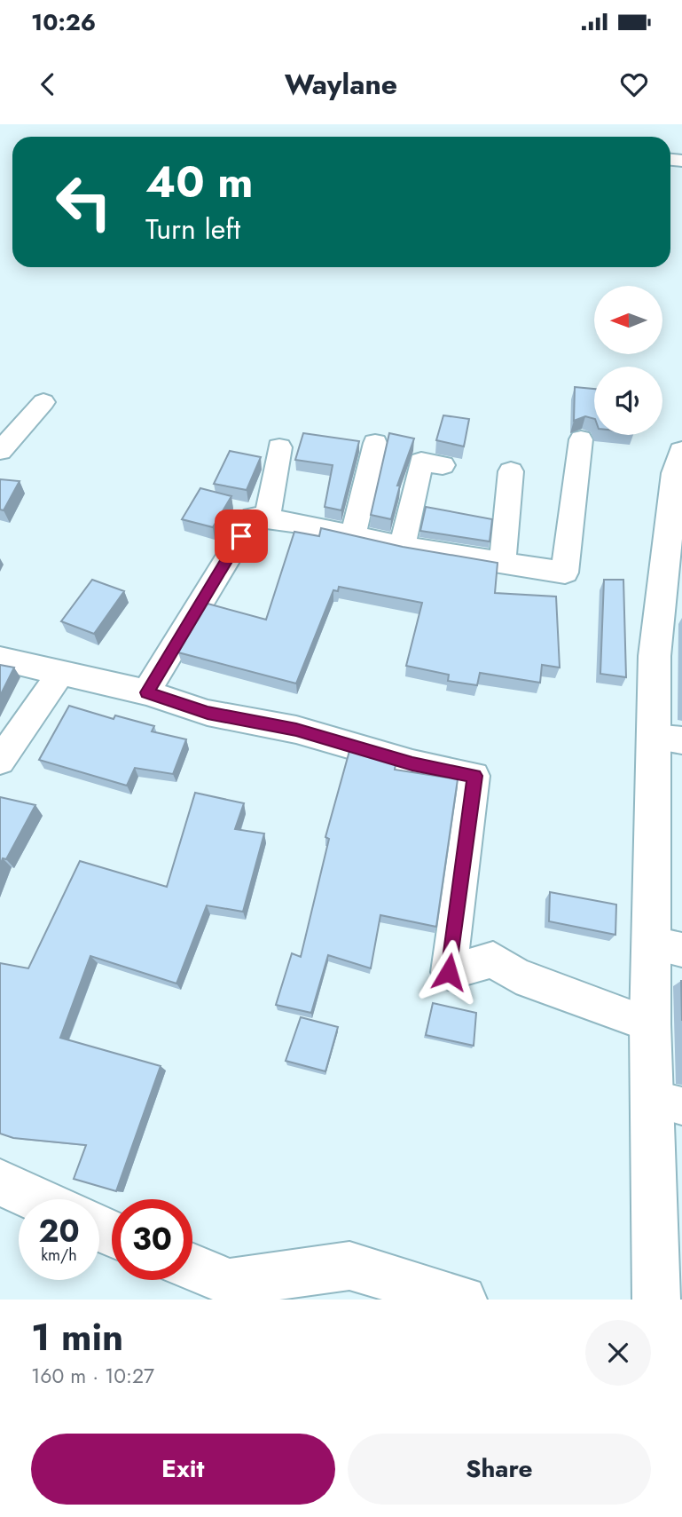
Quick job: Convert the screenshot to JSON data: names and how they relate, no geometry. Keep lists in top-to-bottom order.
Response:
{
  "north": "left",
  "page": {
    "status": "10:26",
    "header": "Waylane",
    "turn": ["40 m", "Turn left"],
    "speed": "20 km/h",
    "limit": "30",
    "heading": ["1 min", "160 m · 10:27"],
    "buttons": ["Exit", "Share"]
  }
}
